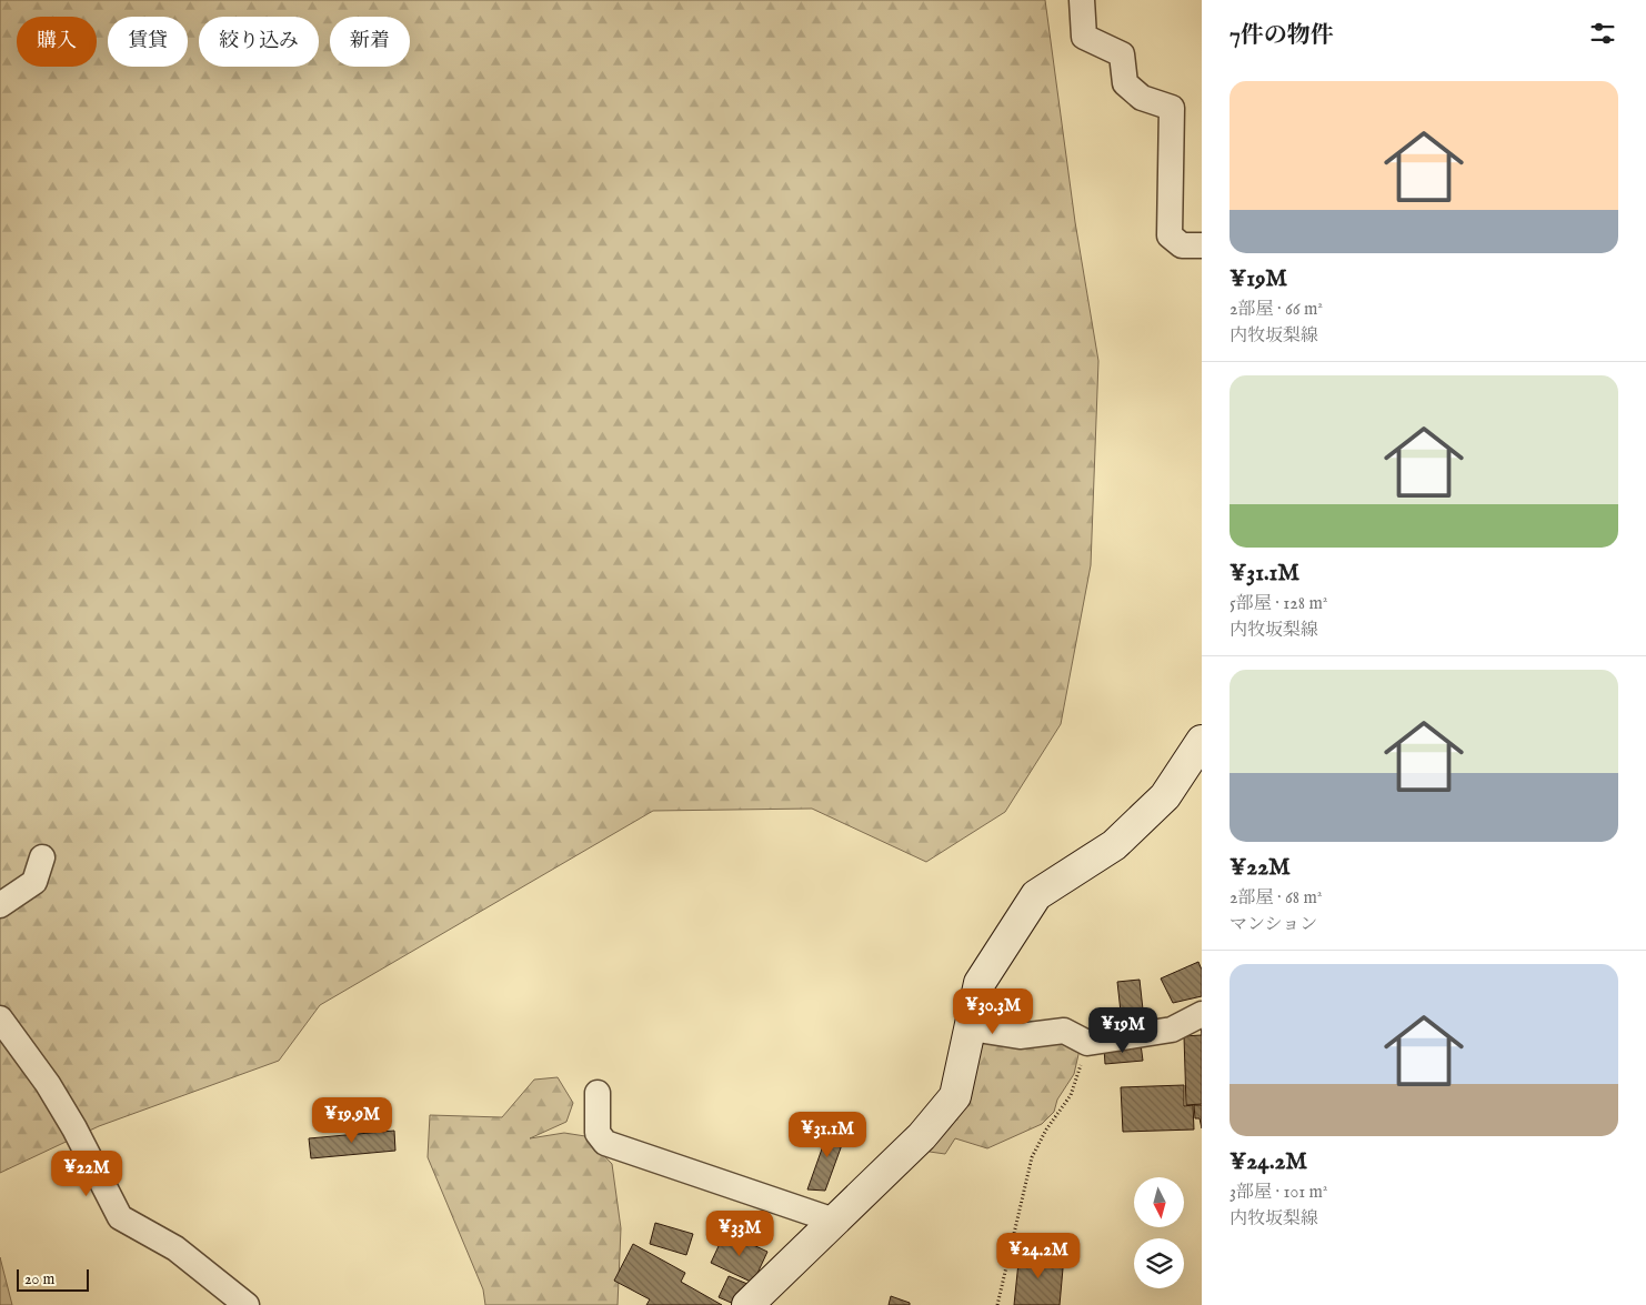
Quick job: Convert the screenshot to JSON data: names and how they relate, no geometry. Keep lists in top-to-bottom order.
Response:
{
  "scale_bar": "20 m",
  "north": "bottom",
  "page": {
    "heading": "7件の物件",
    "chip": [
      "購入",
      "賃貸",
      "絞り込み",
      "新着"
    ],
    "list": [
      {
        "name": "¥19M",
        "note": "2部屋 · 66 m² · 内牧坂梨線"
      },
      {
        "name": "¥31.1M",
        "note": "5部屋 · 128 m² · 内牧坂梨線"
      },
      {
        "name": "¥22M",
        "note": "2部屋 · 68 m² · マンション"
      },
      {
        "name": "¥24.2M",
        "note": "3部屋 · 101 m² · 内牧坂梨線"
      }
    ],
    "price": [
      "¥30.3M",
      "¥19M",
      "¥19.9M",
      "¥31.1M",
      "¥22M",
      "¥33M",
      "¥24.2M"
    ],
    "scale": "20 m"
  }
}
